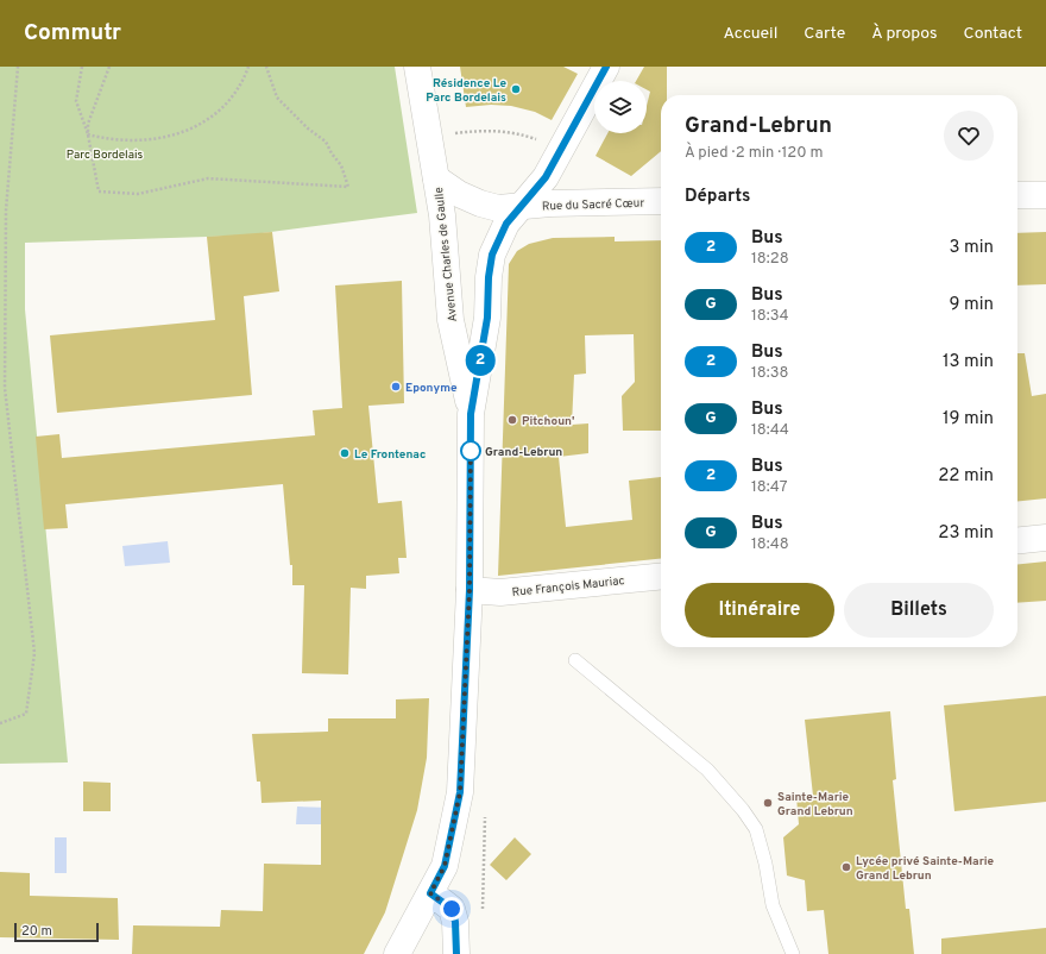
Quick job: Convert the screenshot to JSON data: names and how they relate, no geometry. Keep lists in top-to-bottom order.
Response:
{
  "streets": {
    "main road": ["Rue du Sacré Cœur", "Avenue Charles de Gaulle", "Rue François Mauriac"]
  },
  "crossings": [
    ["Rue du Sacré Cœur", "Avenue Charles de Gaulle"],
    ["Avenue Charles de Gaulle", "Rue François Mauriac"]
  ],
  "parks": ["Parc Bordelais"],
  "places": [
    "Résidence Le Parc Bordelais",
    "Eponyme",
    "Pitchoun'",
    "Grand-Lebrun",
    "Le Frontenac",
    "Sainte-Marie Grand Lebrun",
    "Lycée privé Sainte-Marie Grand Lebrun"
  ],
  "lines": ["bus line 2"],
  "scale_bar": "20 m",
  "page": {
    "header": "Commutr",
    "nav": [
      "Accueil",
      "Carte",
      "À propos",
      "Contact"
    ],
    "on_map": "2",
    "heading": [
      ["Grand-Lebrun", "À pied · 2 min · 120 m"],
      "Départs"
    ],
    "list": [
      {
        "mark": "2",
        "name": "Bus",
        "note": "18:28",
        "value": "3 min"
      },
      {
        "mark": "G",
        "name": "Bus",
        "note": "18:34",
        "value": "9 min"
      },
      {
        "mark": "2",
        "name": "Bus",
        "note": "18:38",
        "value": "13 min"
      },
      {
        "mark": "G",
        "name": "Bus",
        "note": "18:44",
        "value": "19 min"
      },
      {
        "mark": "2",
        "name": "Bus",
        "note": "18:47",
        "value": "22 min"
      },
      {
        "mark": "G",
        "name": "Bus",
        "note": "18:48",
        "value": "23 min"
      }
    ],
    "buttons": ["Itinéraire", "Billets"],
    "scale": "20 m"
  }
}
